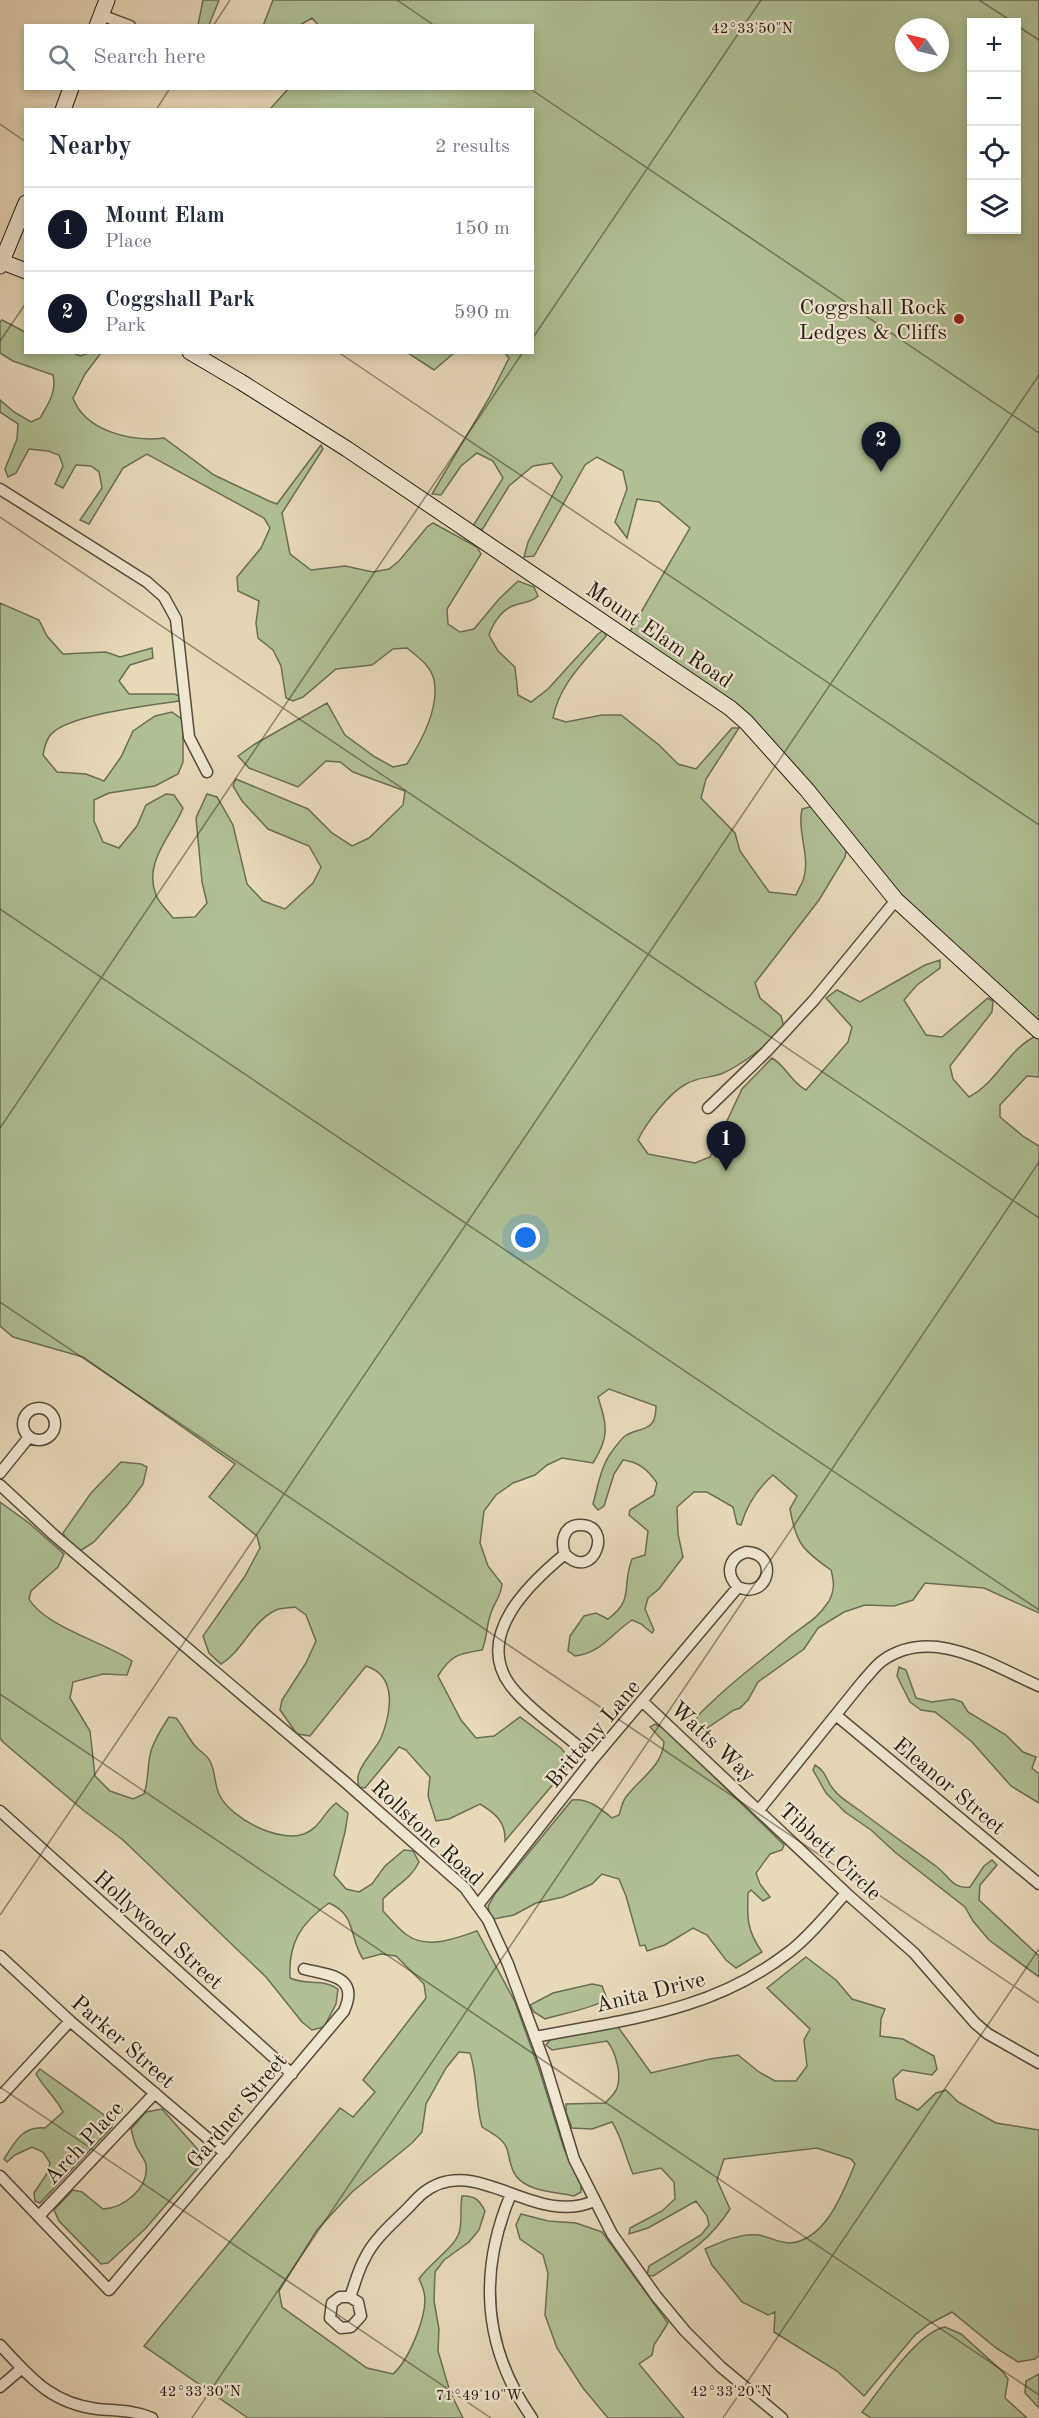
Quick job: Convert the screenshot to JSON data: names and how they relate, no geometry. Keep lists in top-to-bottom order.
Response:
{
  "streets": {
    "main road": ["Mount Elam Road"],
    "street": [
      "Brittany Lane",
      "Watts Way",
      "Eleanor Street",
      "Rollstone Road",
      "Tibbett Circle",
      "Hollywood Street",
      "Anita Drive",
      "Parker Street",
      "Gardner Street",
      "Arch Place"
    ]
  },
  "crossings": [
    ["Brittany Lane", "Watts Way"],
    ["Brittany Lane", "Rollstone Road"],
    ["Watts Way", "Tibbett Circle"],
    ["Eleanor Street", "Tibbett Circle"],
    ["Rollstone Road", "Anita Drive"],
    ["Tibbett Circle", "Anita Drive"],
    ["Hollywood Street", "Gardner Street"],
    ["Parker Street", "Gardner Street"],
    ["Parker Street", "Arch Place"],
    ["Gardner Street", "Arch Place"]
  ],
  "places": ["Coggshall Rock Ledges & Cliffs"],
  "north": "top left",
  "page": {
    "map_buttons": ["+", "−"],
    "search": "Search here",
    "heading": ["Nearby", "2 results"],
    "list": [
      {
        "mark": "1",
        "name": "Mount Elam",
        "note": "Place",
        "value": "150 m"
      },
      {
        "mark": "2",
        "name": "Coggshall Park",
        "note": "Park",
        "value": "590 m"
      }
    ],
    "pins": ["2", "1"]
  },
  "coordinates": [
    "42°33'50\"N",
    "42°33'30\"N",
    "42°33'20\"N",
    "71°49'10\"W"
  ]
}
